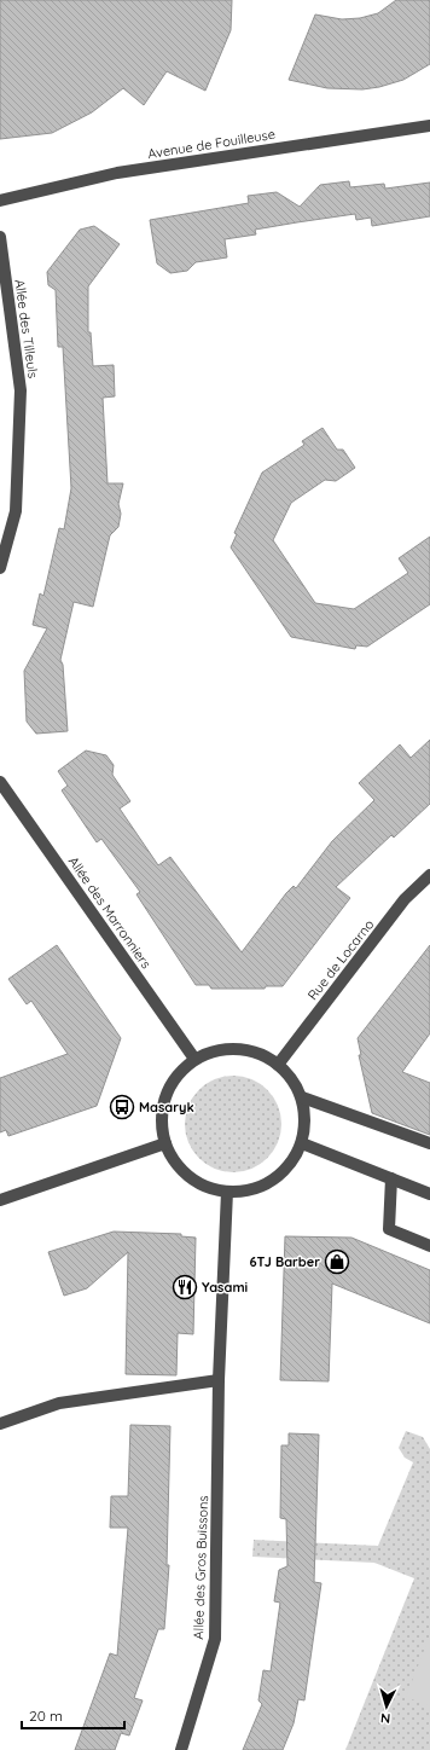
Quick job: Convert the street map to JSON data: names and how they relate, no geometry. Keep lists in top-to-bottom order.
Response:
{
  "streets": {
    "street": [
      "Avenue de Fouilleuse",
      "Allée des Tilleuls",
      "Allée des Marronniers",
      "Rue de Locarno",
      "Allée des Gros Buissons"
    ]
  },
  "crossings": [
    ["Allée des Marronniers", "Rue de Locarno"],
    ["Allée des Marronniers", "Allée des Gros Buissons"],
    ["Rue de Locarno", "Allée des Gros Buissons"]
  ],
  "places": {
    "bus stop": ["Masaryk"],
    "shop": ["6TJ Barber"],
    "restaurant": ["Yasami"]
  },
  "scale_bar": "20 m",
  "north": "bottom"
}
